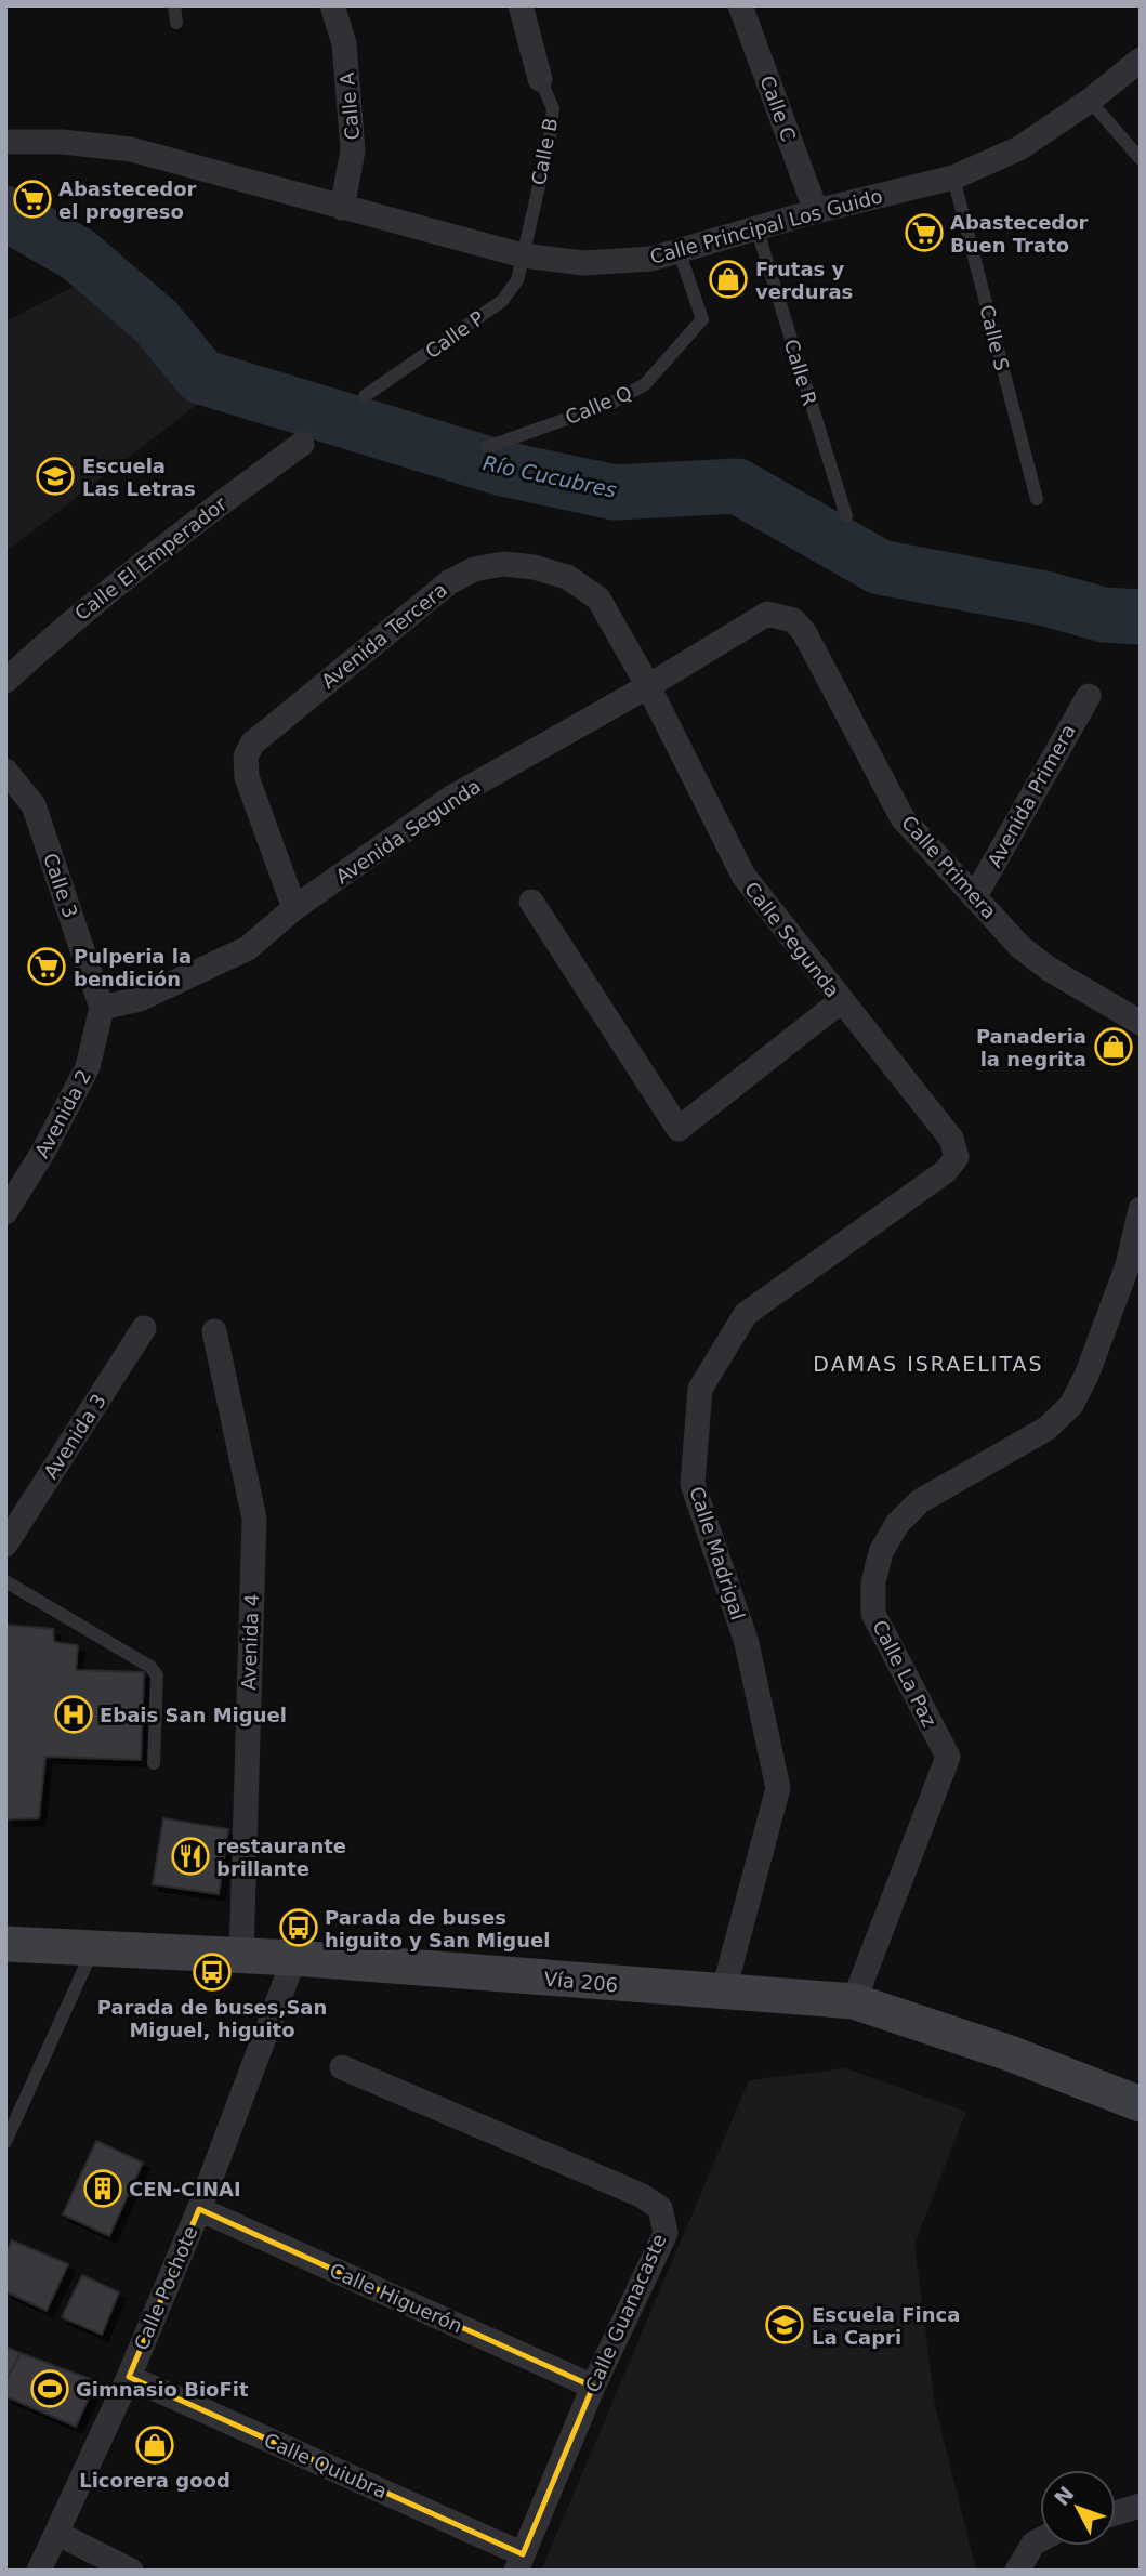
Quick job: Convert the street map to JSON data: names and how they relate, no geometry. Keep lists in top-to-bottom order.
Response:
{
  "streets": {
    "main road": ["Vía 206"],
    "street": [
      "Calle A",
      "Calle C",
      "Calle B",
      "Calle Principal Los Guido",
      "Calle El Emperador",
      "Avenida Tercera",
      "Avenida Primera",
      "Avenida Segunda",
      "Calle Primera",
      "Calle 3",
      "Calle Segunda",
      "Avenida 2",
      "Avenida 3",
      "Calle Madrigal",
      "Avenida 4",
      "Calle La Paz",
      "Calle Pochote",
      "Calle Higuerón",
      "Calle Guanacaste",
      "Calle Quiubra"
    ],
    "lane": [
      "Calle P",
      "Calle S",
      "Calle R",
      "Calle Q"
    ]
  },
  "crossings": [
    ["Calle A", "Calle Principal Los Guido"],
    ["Calle C", "Calle Principal Los Guido"],
    ["Calle B", "Calle Principal Los Guido"],
    ["Calle B", "Calle P"],
    ["Calle Principal Los Guido", "Calle P"],
    ["Calle Principal Los Guido", "Calle S"],
    ["Calle Principal Los Guido", "Calle R"],
    ["Calle Principal Los Guido", "Calle Q"],
    ["Avenida Tercera", "Avenida Segunda"],
    ["Avenida Tercera", "Calle Segunda"],
    ["Avenida Primera", "Calle Primera"],
    ["Avenida Segunda", "Calle Primera"],
    ["Avenida Segunda", "Calle 3"],
    ["Avenida Segunda", "Calle Segunda"],
    ["Avenida Segunda", "Avenida 2"],
    ["Calle 3", "Avenida 2"],
    ["Calle Segunda", "Calle Madrigal"],
    ["Calle Madrigal", "Vía 206"],
    ["Avenida 4", "Vía 206"],
    ["Calle La Paz", "Vía 206"],
    ["Vía 206", "Calle Pochote"],
    ["Calle Pochote", "Calle Higuerón"],
    ["Calle Pochote", "Calle Quiubra"],
    ["Calle Higuerón", "Calle Guanacaste"],
    ["Calle Guanacaste", "Calle Quiubra"]
  ],
  "districts": ["DAMAS ISRAELITAS"],
  "water": ["Río Cucubres"],
  "places": {
    "supermarket": ["Abastecedor el progreso", "Abastecedor Buen Trato", "Pulperia la bendición"],
    "shop": ["Frutas y verduras", "Panaderia la negrita", "Licorera good"],
    "school or university": ["Escuela Las Letras", "Escuela Finca La Capri"],
    "hospital": ["Ebais San Miguel"],
    "restaurant": ["restaurante brillante"],
    "bus stop": ["Parada de buses higuito y San Miguel", "Parada de buses,San Miguel, higuito"],
    "building": ["CEN-CINAI"],
    "sports": ["Gimnasio BioFit"]
  },
  "north": "top left"
}
